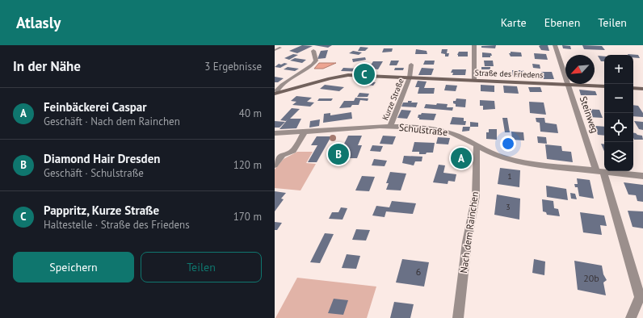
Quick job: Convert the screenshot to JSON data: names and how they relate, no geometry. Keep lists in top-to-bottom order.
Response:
{
  "streets": {
    "street": [
      "Straße des Friedens",
      "Kurze Straße",
      "Steinweg",
      "Schulstraße",
      "Nach dem Rainchen"
    ]
  },
  "crossings": [
    ["Straße des Friedens", "Kurze Straße"],
    ["Straße des Friedens", "Steinweg"],
    ["Kurze Straße", "Schulstraße"],
    ["Steinweg", "Schulstraße"],
    ["Schulstraße", "Nach dem Rainchen"]
  ],
  "house_numbers": [
    "1",
    "3",
    "6",
    "20b"
  ],
  "north": "bottom left",
  "page": {
    "header": "Atlasly",
    "nav": ["Karte", "Ebenen", "Teilen"],
    "heading": ["In der Nähe", "3 Ergebnisse"],
    "map_buttons": ["+", "−"],
    "pins": ["C", "B", "A"],
    "list": [
      {
        "mark": "A",
        "name": "Feinbäckerei Caspar",
        "note": "Geschäft · Nach dem Rainchen",
        "value": "40 m"
      },
      {
        "mark": "B",
        "name": "Diamond Hair Dresden",
        "note": "Geschäft · Schulstraße",
        "value": "120 m"
      },
      {
        "mark": "C",
        "name": "Pappritz, Kurze Straße",
        "note": "Haltestelle · Straße des Friedens",
        "value": "170 m"
      }
    ],
    "buttons": ["Speichern", "Teilen"]
  }
}
